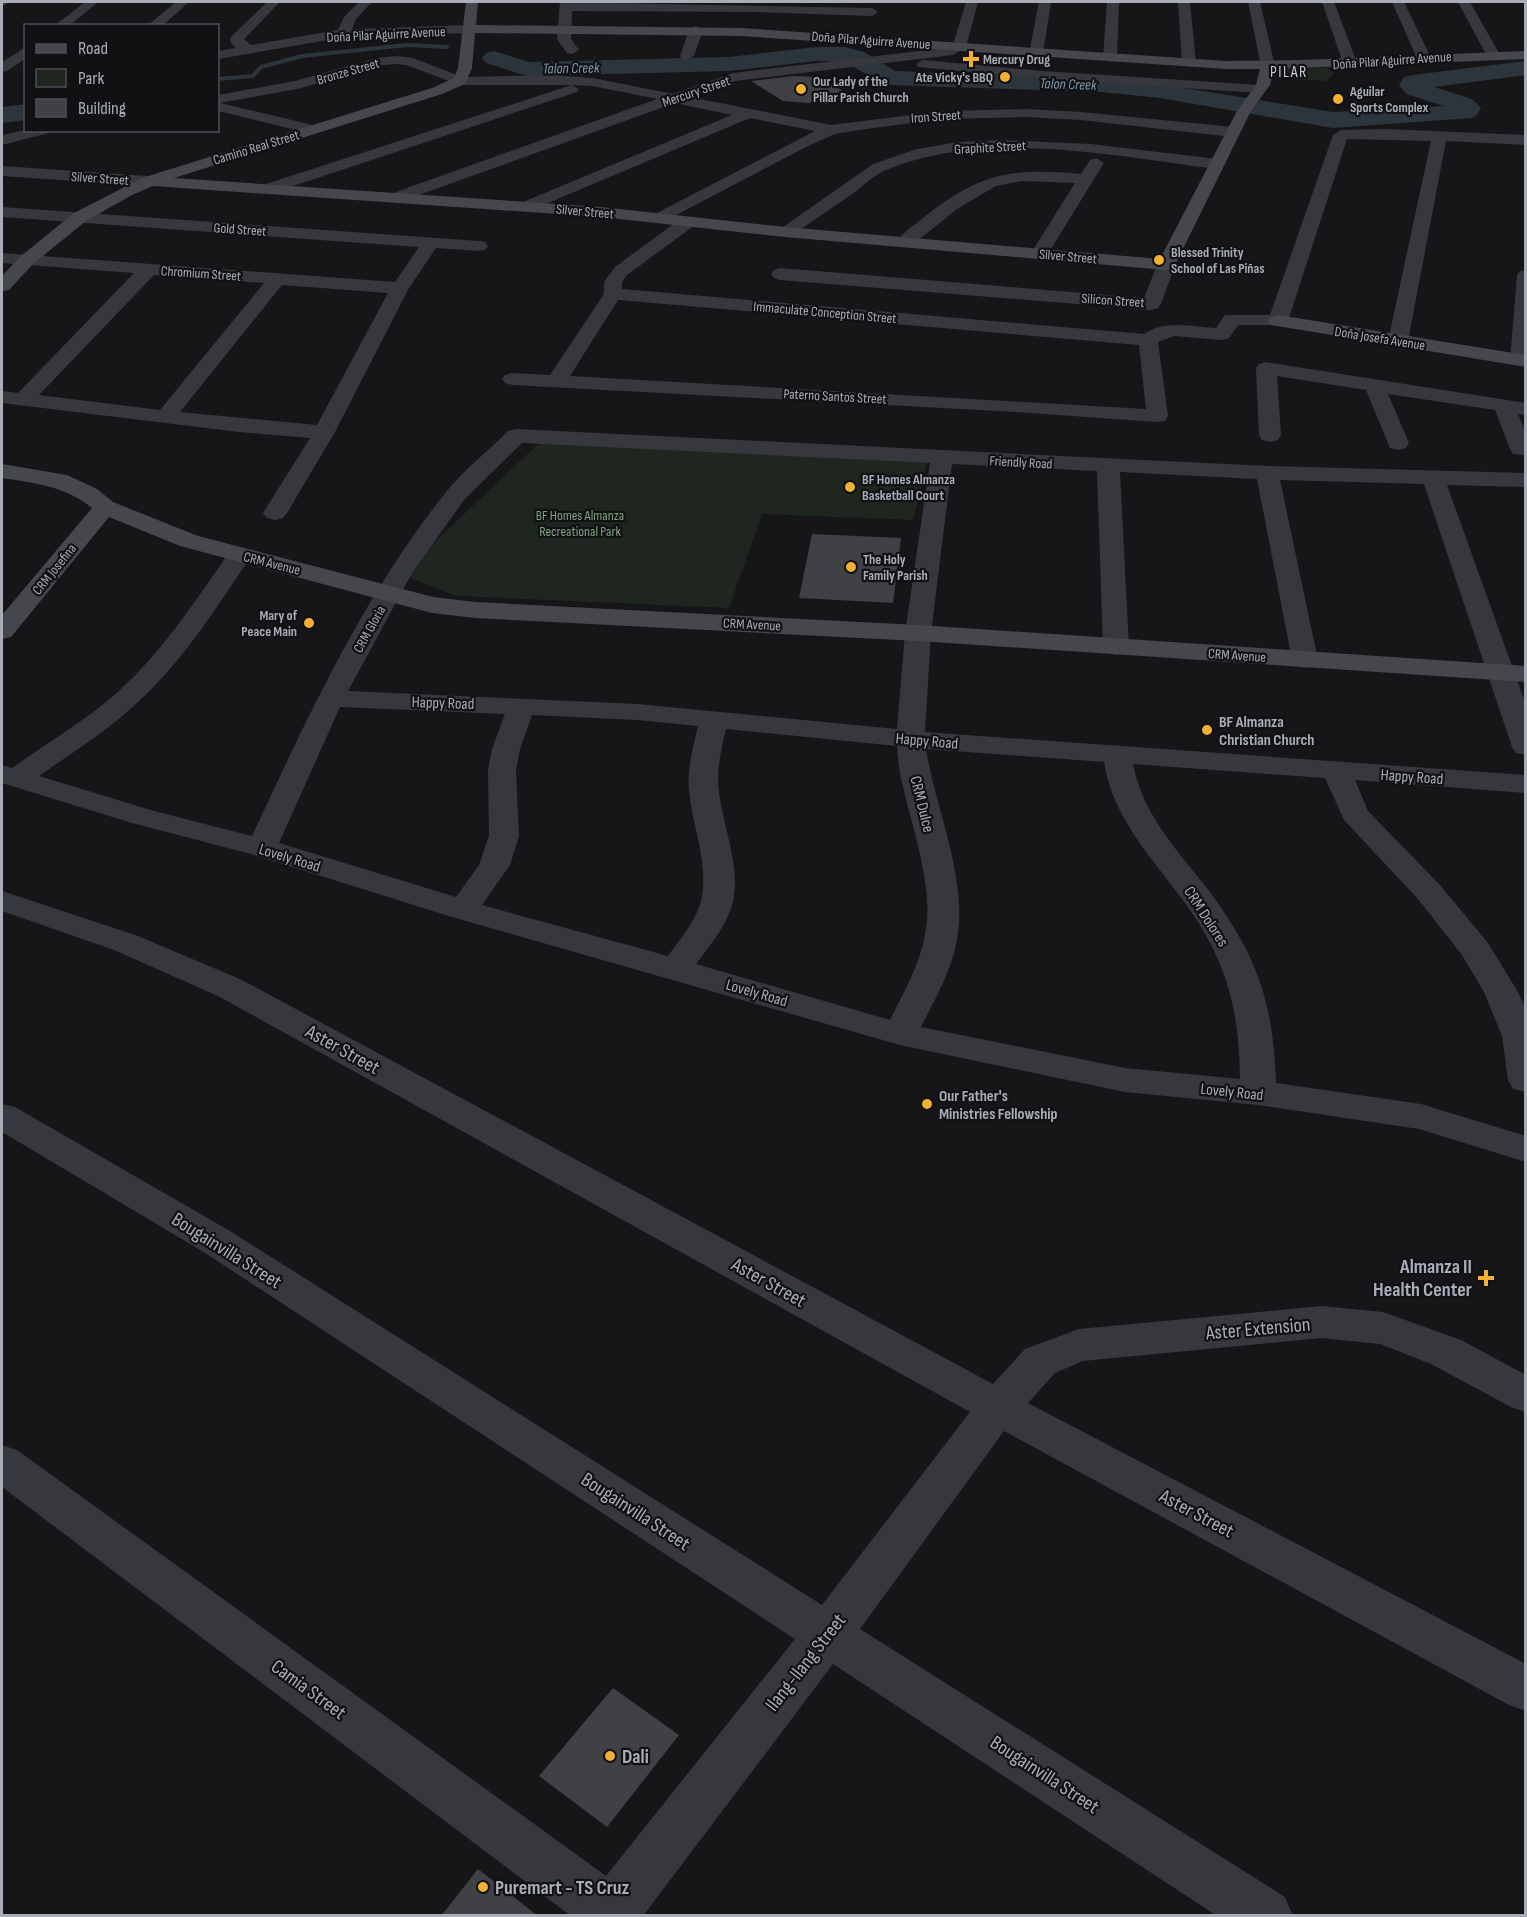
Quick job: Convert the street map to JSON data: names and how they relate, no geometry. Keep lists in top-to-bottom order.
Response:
{
  "streets": {
    "street": [
      "Doña Pilar Aguirre Avenue",
      "Bronze Street",
      "Mercury Street",
      "Iron Street",
      "Camino Real Street",
      "Graphite Street",
      "Silver Street",
      "Gold Street",
      "Chromium Street",
      "Silicon Street",
      "Immaculate Conception Street",
      "Doña Josefa Avenue",
      "Paterno Santos Street",
      "Friendly Road",
      "CRM Avenue",
      "CRM Josefina",
      "CRM Gloria",
      "Happy Road",
      "CRM Dulce",
      "Lovely Road",
      "CRM Dolores",
      "Aster Street",
      "Bougainvilla Street",
      "Aster Extension",
      "Ilang-Ilang Street",
      "Camia Street"
    ]
  },
  "crossings": [
    ["Doña Pilar Aguirre Avenue", "Mercury Street"],
    ["Doña Pilar Aguirre Avenue", "Silicon Street"],
    ["Bronze Street", "Mercury Street"],
    ["Bronze Street", "Iron Street"],
    ["Bronze Street", "Camino Real Street"],
    ["Mercury Street", "Silver Street"],
    ["Iron Street", "Silver Street"],
    ["Iron Street", "Silicon Street"],
    ["Camino Real Street", "Silver Street"],
    ["Camino Real Street", "Gold Street"],
    ["Camino Real Street", "Chromium Street"],
    ["Graphite Street", "Silver Street"],
    ["Graphite Street", "Silicon Street"],
    ["Silver Street", "Silicon Street"],
    ["Immaculate Conception Street", "Doña Josefa Avenue"],
    ["Immaculate Conception Street", "Paterno Santos Street"],
    ["Doña Josefa Avenue", "Paterno Santos Street"],
    ["Friendly Road", "CRM Gloria"],
    ["Friendly Road", "CRM Dulce"],
    ["CRM Avenue", "CRM Josefina"],
    ["CRM Avenue", "CRM Gloria"],
    ["CRM Avenue", "CRM Dulce"],
    ["CRM Gloria", "Happy Road"],
    ["CRM Gloria", "Lovely Road"],
    ["Happy Road", "CRM Dulce"],
    ["Happy Road", "CRM Dolores"],
    ["CRM Dulce", "Lovely Road"],
    ["Lovely Road", "CRM Dolores"],
    ["Aster Street", "Aster Extension"],
    ["Aster Street", "Ilang-Ilang Street"],
    ["Bougainvilla Street", "Ilang-Ilang Street"],
    ["Aster Extension", "Ilang-Ilang Street"],
    ["Ilang-Ilang Street", "Camia Street"]
  ],
  "districts": ["PILAR"],
  "water": ["Talon Creek"],
  "parks": ["BF Homes Almanza Recreational Park"],
  "places": {
    "health": ["Mercury Drug", "Almanza II Health Center"],
    "other": [
      "Ate Vicky's BBQ",
      "Our Lady of the Pillar Parish Church",
      "Aguilar Sports Complex",
      "Blessed Trinity School of Las Piñas",
      "BF Homes Almanza Basketball Court",
      "The Holy Family Parish",
      "Mary of Peace Main",
      "BF Almanza Christian Church",
      "Our Father's Ministries Fellowship",
      "Dali",
      "Puremart - TS Cruz"
    ]
  },
  "legend": ["Road", "Park", "Building"]
}
